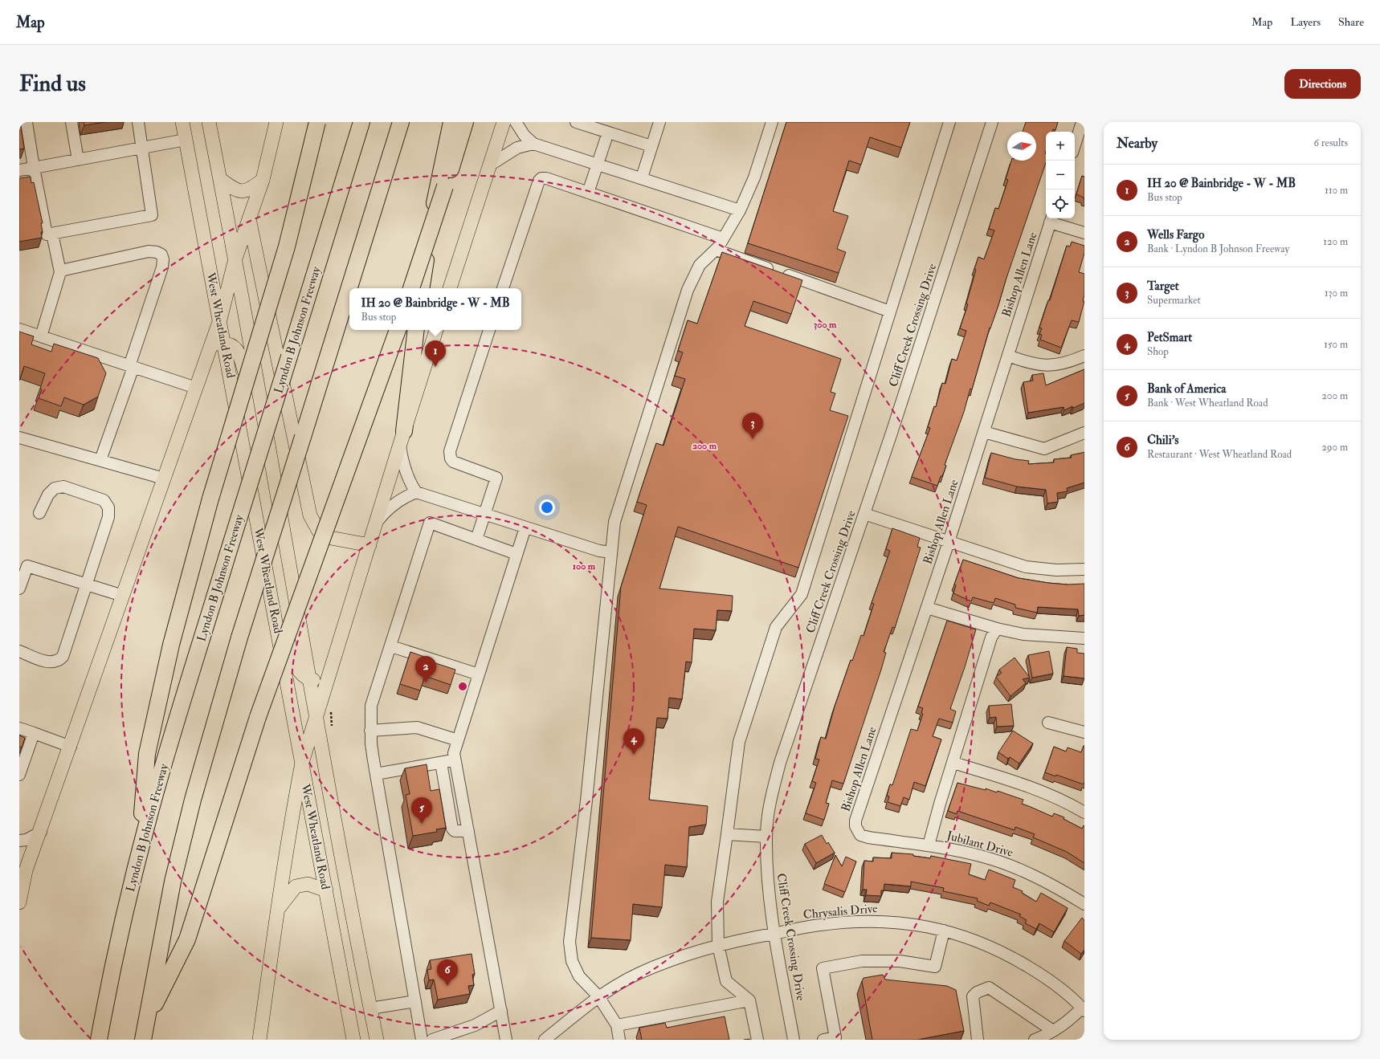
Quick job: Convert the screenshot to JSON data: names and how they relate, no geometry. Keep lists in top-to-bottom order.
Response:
{
  "streets": {
    "highway": ["Lyndon B Johnson Freeway"],
    "main road": ["West Wheatland Road"],
    "street": [
      "Bishop Allen Lane",
      "Cliff Creek Crossing Drive",
      "Jubilant Drive",
      "Chrysalis Drive"
    ]
  },
  "crossings": [
    ["Bishop Allen Lane", "Jubilant Drive"],
    ["Cliff Creek Crossing Drive", "Chrysalis Drive"]
  ],
  "north": "right",
  "page": {
    "header": "Map",
    "nav": ["Map", "Layers", "Share"],
    "buttons": "Directions",
    "title": "Find us",
    "heading": ["Nearby", "6 results"],
    "map_buttons": ["+", "−"],
    "list": [
      {
        "mark": "1",
        "name": "IH 20 @ Bainbridge - W - MB",
        "note": "Bus stop",
        "value": "110 m"
      },
      {
        "mark": "2",
        "name": "Wells Fargo",
        "note": "Bank · Lyndon B Johnson Freeway",
        "value": "120 m"
      },
      {
        "mark": "3",
        "name": "Target",
        "note": "Supermarket",
        "value": "130 m"
      },
      {
        "mark": "4",
        "name": "PetSmart",
        "note": "Shop",
        "value": "150 m"
      },
      {
        "mark": "5",
        "name": "Bank of America",
        "note": "Bank · West Wheatland Road",
        "value": "200 m"
      },
      {
        "mark": "6",
        "name": "Chili's",
        "note": "Restaurant · West Wheatland Road",
        "value": "290 m"
      }
    ],
    "popup": ["IH 20 @ Bainbridge - W - MB", "Bus stop"],
    "pins": [
      "1",
      "3",
      "2",
      "4",
      "5",
      "6"
    ]
  },
  "rings": ["300 m", "200 m", "100 m"]
}
